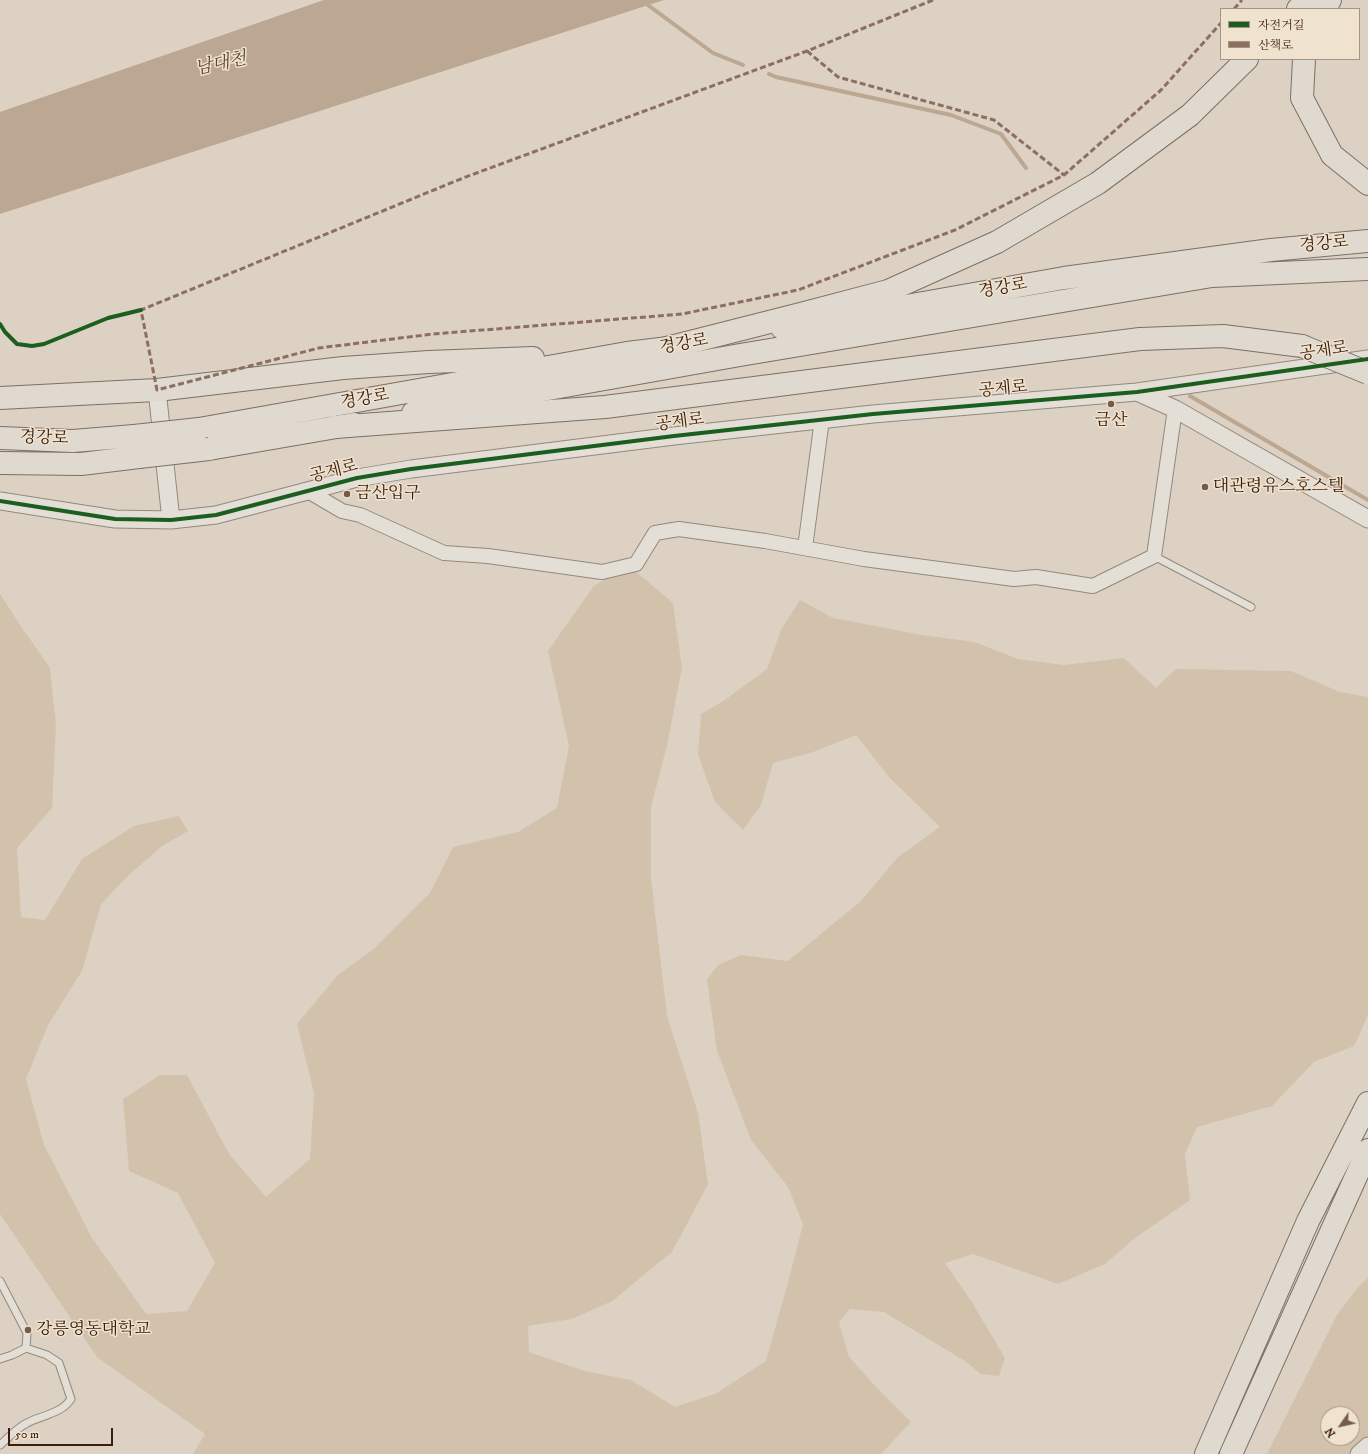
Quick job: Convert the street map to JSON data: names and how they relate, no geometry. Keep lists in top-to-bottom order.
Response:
{
  "streets": {
    "highway": ["경강로"],
    "street": ["공제로"]
  },
  "water": ["남대천"],
  "places": [
    "금산",
    "대관령유스호스텔",
    "금산입구",
    "강릉영동대학교"
  ],
  "legend": ["자전거길", "산책로"],
  "scale_bar": "50 m",
  "north": "bottom left"
}
